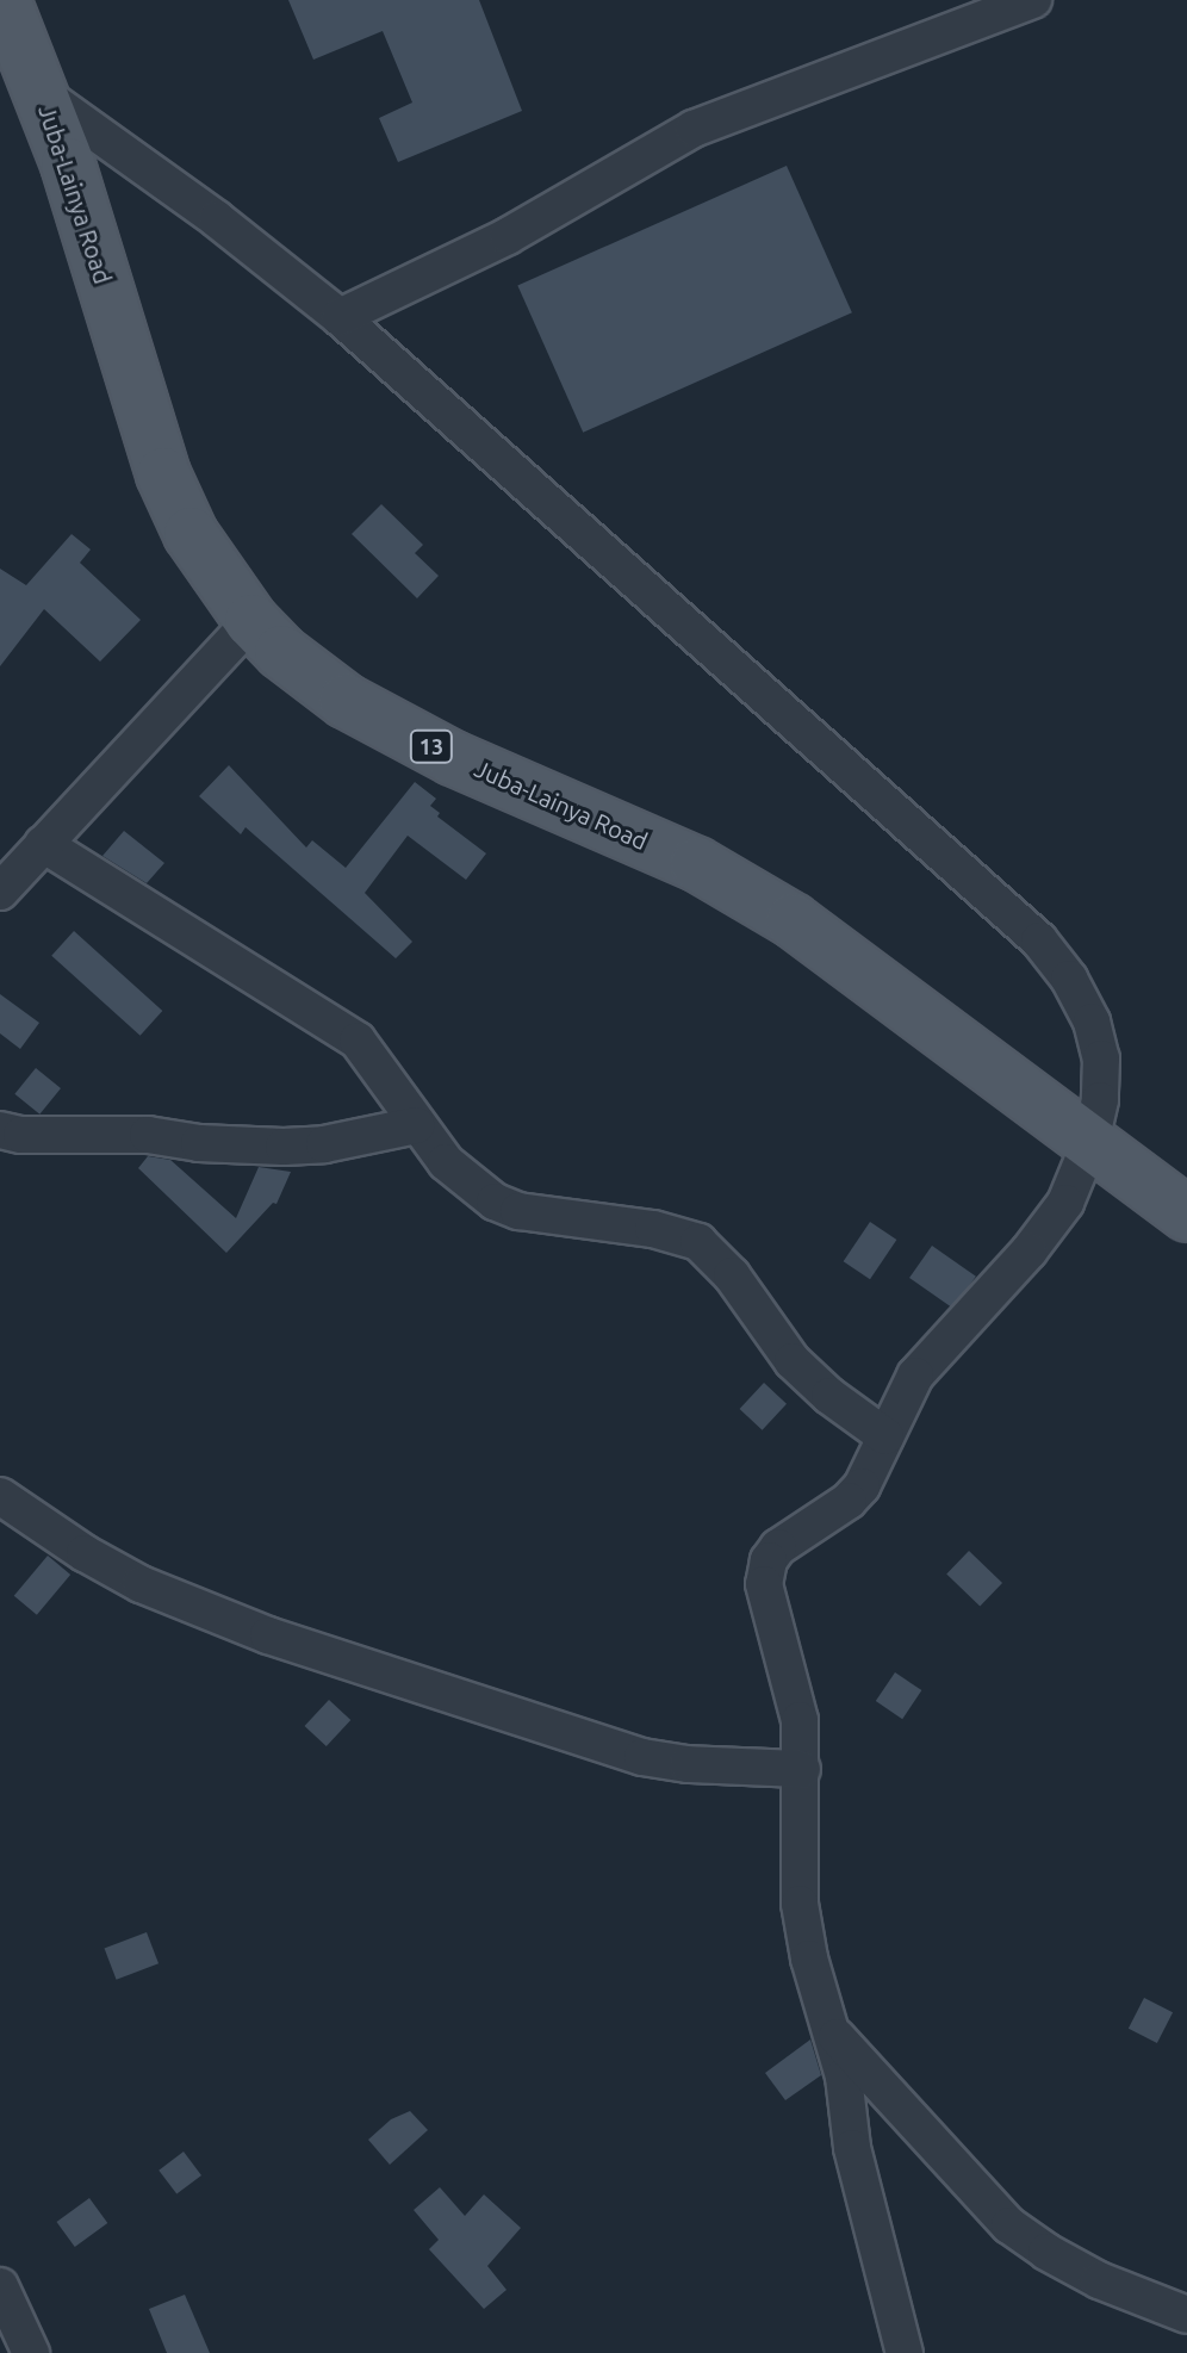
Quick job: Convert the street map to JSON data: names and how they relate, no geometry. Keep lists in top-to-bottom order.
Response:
{
  "streets": {
    "main road": ["Juba-Lainya Road", "13"]
  }
}
